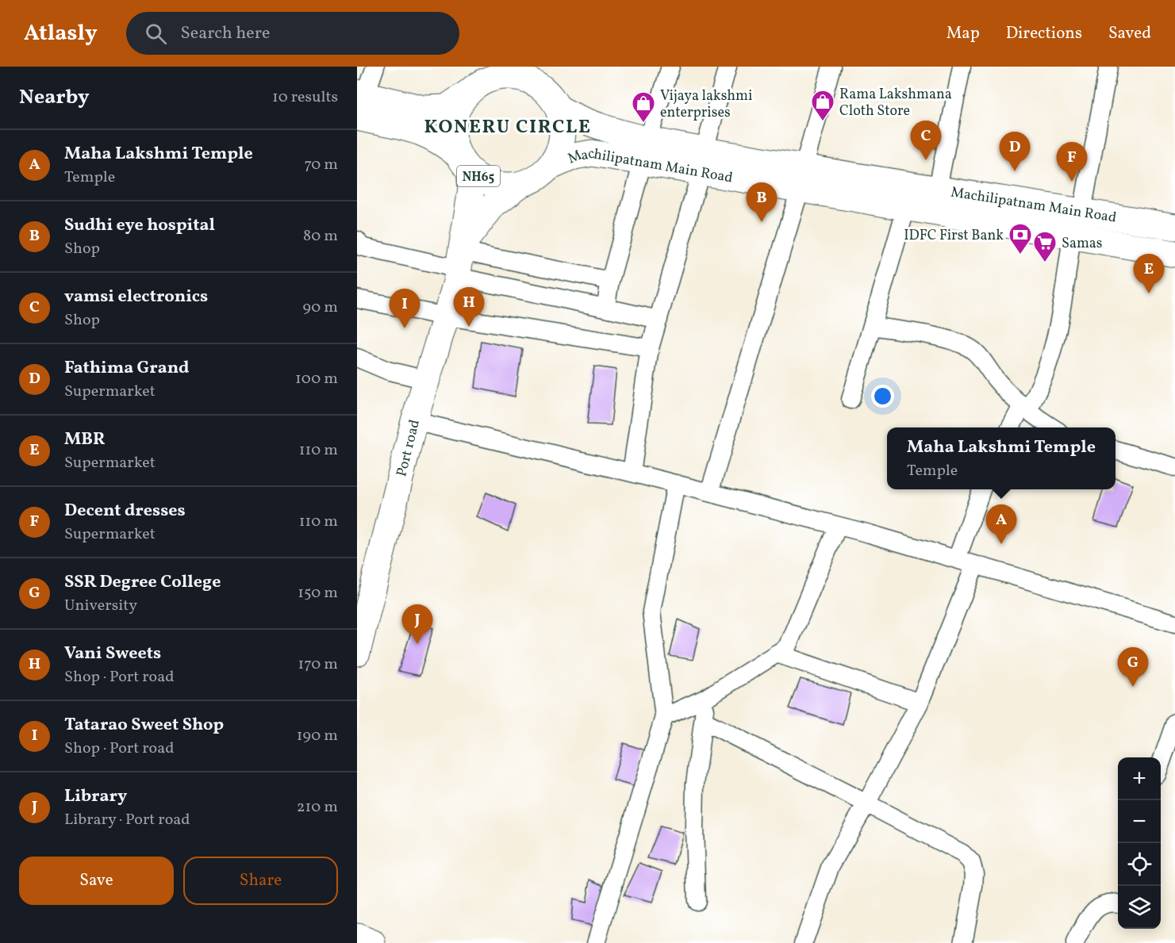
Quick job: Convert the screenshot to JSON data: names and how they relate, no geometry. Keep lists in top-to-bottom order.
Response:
{
  "streets": {
    "main road": ["Machilipatnam Main Road", "NH65", "Port road"]
  },
  "crossings": [
    ["Machilipatnam Main Road", "NH65"],
    ["Machilipatnam Main Road", "Port road"],
    ["NH65", "Port road"]
  ],
  "districts": ["KONERU CIRCLE"],
  "places": {
    "shop": ["Rama Lakshmana Cloth Store", "Vijaya lakshmi enterprises"],
    "bank": ["IDFC First Bank"],
    "supermarket": ["Samas"]
  },
  "page": {
    "header": "Atlasly",
    "search": "Search here",
    "nav": ["Map", "Directions", "Saved"],
    "heading": ["Nearby", "10 results"],
    "pins": [
      "C",
      "D",
      "F",
      "B",
      "E",
      "H",
      "I",
      "A",
      "J",
      "G"
    ],
    "list": [
      {
        "mark": "A",
        "name": "Maha Lakshmi Temple",
        "note": "Temple",
        "value": "70 m"
      },
      {
        "mark": "B",
        "name": "Sudhi eye hospital",
        "note": "Shop",
        "value": "80 m"
      },
      {
        "mark": "C",
        "name": "vamsi electronics",
        "note": "Shop",
        "value": "90 m"
      },
      {
        "mark": "D",
        "name": "Fathima Grand",
        "note": "Supermarket",
        "value": "100 m"
      },
      {
        "mark": "E",
        "name": "MBR",
        "note": "Supermarket",
        "value": "110 m"
      },
      {
        "mark": "F",
        "name": "Decent dresses",
        "note": "Supermarket",
        "value": "110 m"
      },
      {
        "mark": "G",
        "name": "SSR Degree College",
        "note": "University",
        "value": "150 m"
      },
      {
        "mark": "H",
        "name": "Vani Sweets",
        "note": "Shop · Port road",
        "value": "170 m"
      },
      {
        "mark": "I",
        "name": "Tatarao Sweet Shop",
        "note": "Shop · Port road",
        "value": "190 m"
      },
      {
        "mark": "J",
        "name": "Library",
        "note": "Library · Port road",
        "value": "210 m"
      }
    ],
    "popup": ["Maha Lakshmi Temple", "Temple"],
    "map_buttons": ["+", "−"],
    "buttons": ["Save", "Share"]
  }
}
